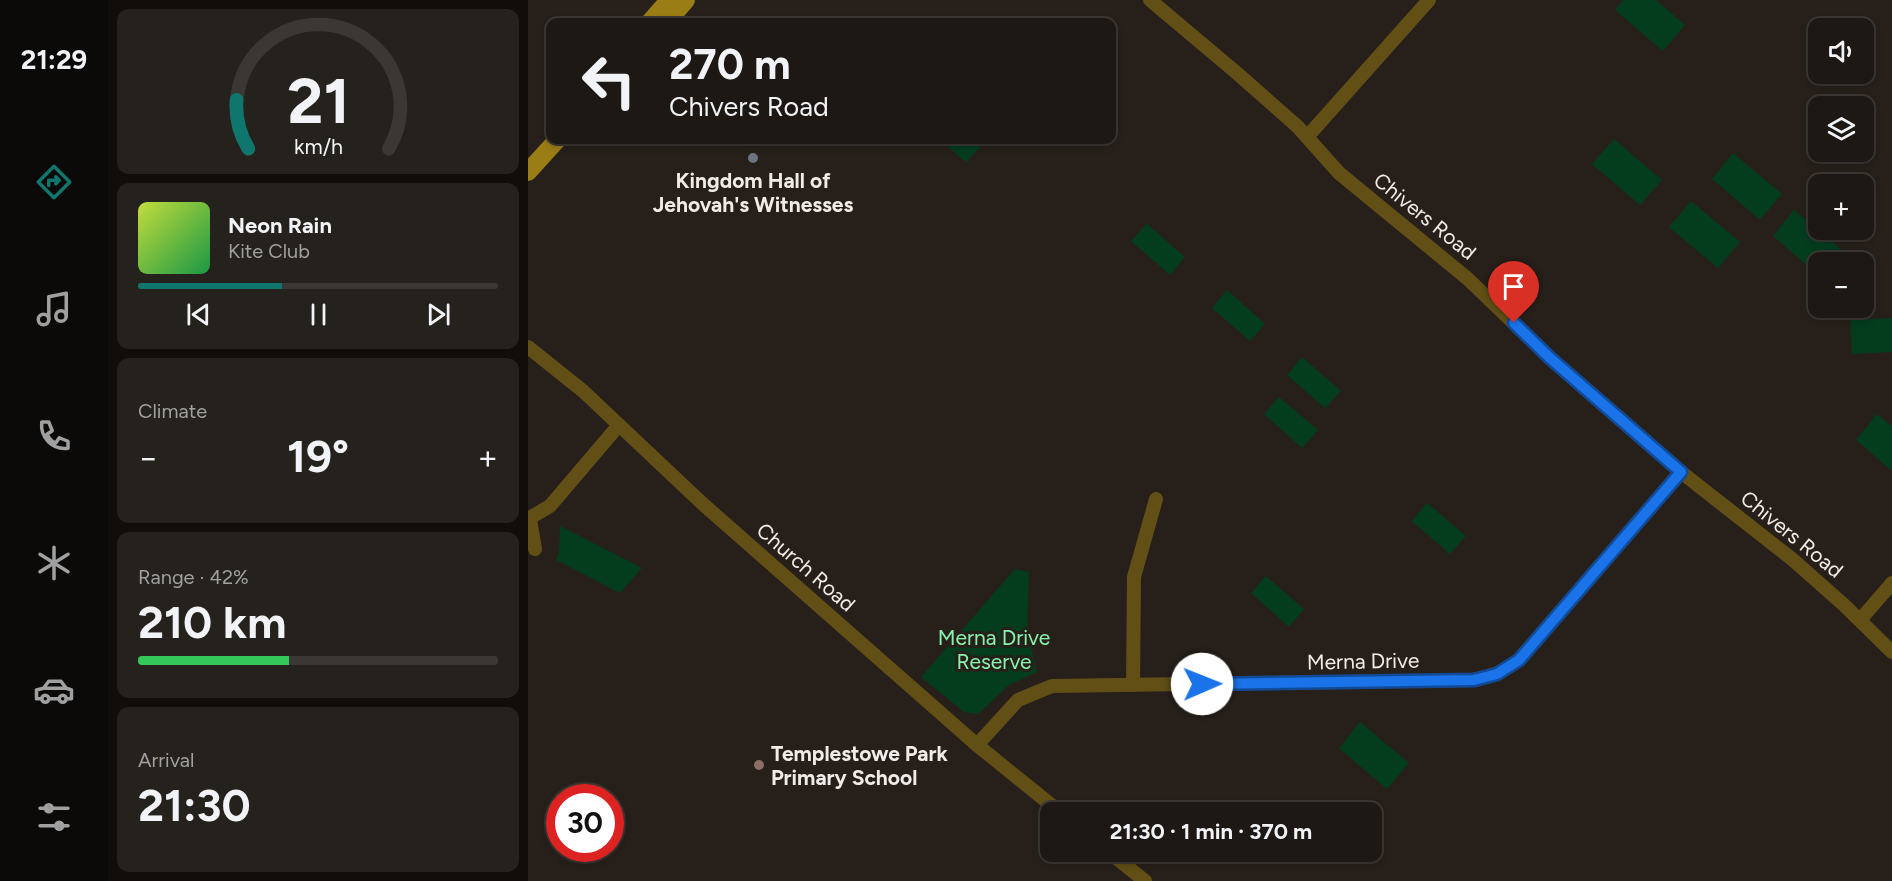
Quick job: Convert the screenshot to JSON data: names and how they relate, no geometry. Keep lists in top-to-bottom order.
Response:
{
  "streets": {
    "street": ["Chivers Road", "Church Road", "Merna Drive"]
  },
  "crossings": [
    ["Chivers Road", "Merna Drive"],
    ["Church Road", "Merna Drive"]
  ],
  "parks": ["Merna Drive Reserve"],
  "places": ["Kingdom Hall of Jehovah's Witnesses", "Templestowe Park Primary School"],
  "page": {
    "tabs": "21:29",
    "map_buttons": ["+", "−"],
    "turn": ["270 m", "Chivers Road"],
    "song": ["Neon Rain", "Kite Club"],
    "tile": [
      "Climate",
      ["Range · 42%", "210 km"],
      ["Arrival", "21:30"]
    ],
    "heat": ["−", "19°", "+"],
    "limit": "30",
    "trip": "21:30 · 1 min · 370 m",
    "gauge": ["21", "km/h"]
  }
}
